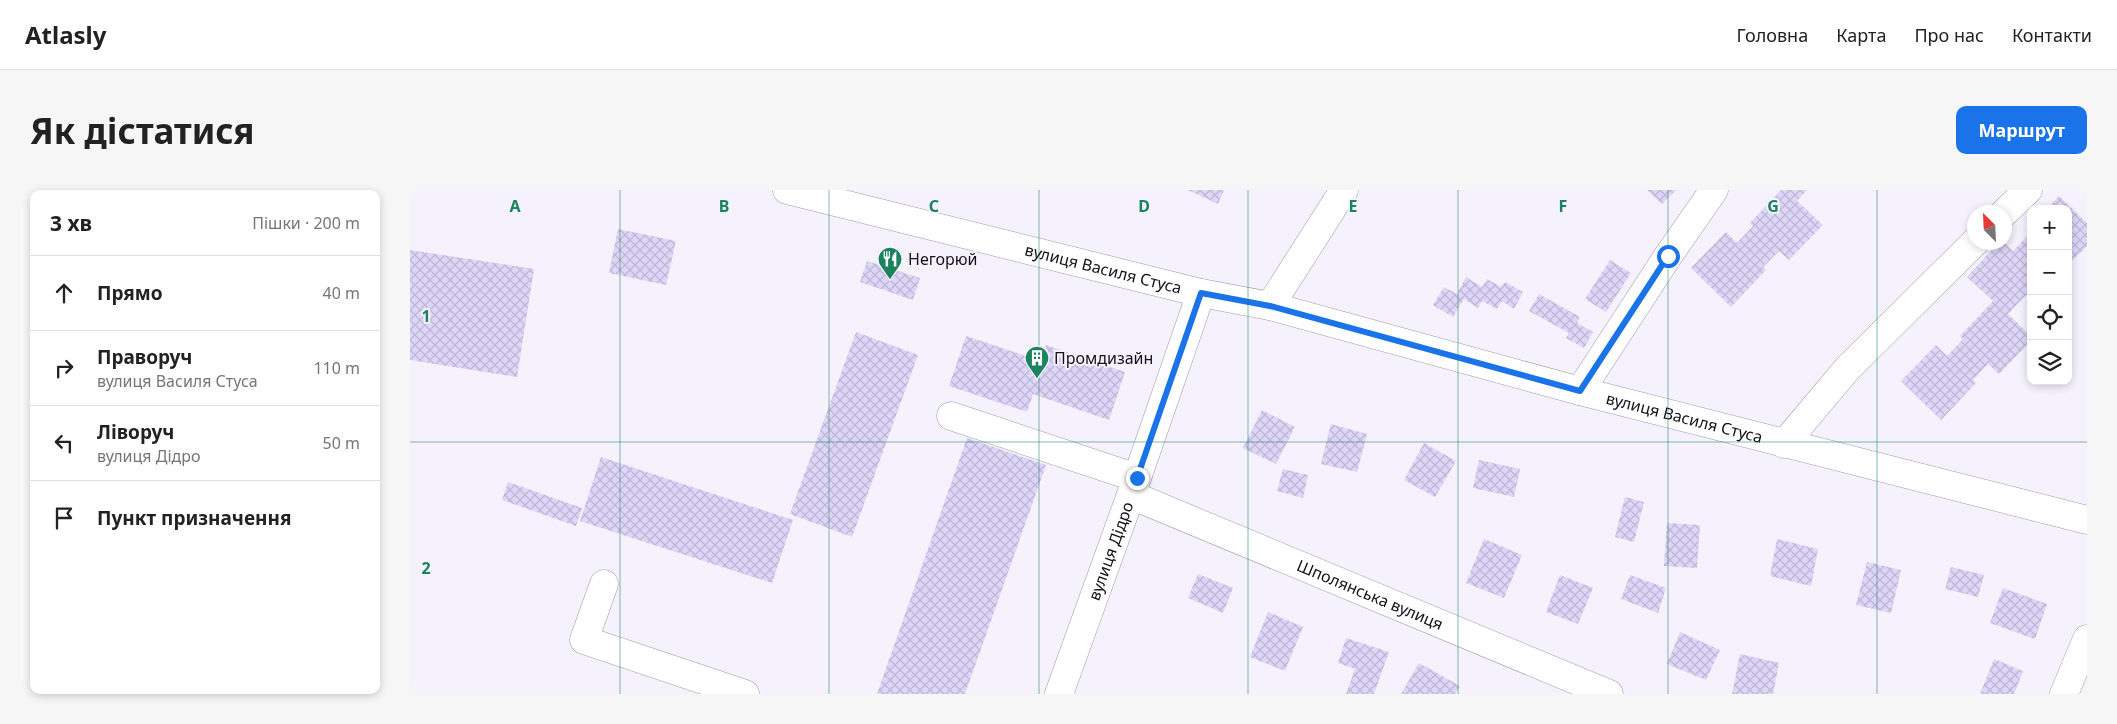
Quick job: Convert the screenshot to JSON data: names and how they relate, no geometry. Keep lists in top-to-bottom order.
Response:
{
  "streets": {
    "street": ["вулиця Василя Стуса", "вулиця Дідро", "Шполянська вулиця"]
  },
  "crossings": [
    ["вулиця Василя Стуса", "вулиця Дідро"],
    ["вулиця Дідро", "Шполянська вулиця"]
  ],
  "places": {
    "restaurant": ["Негорюй"],
    "building": ["Промдизайн"]
  },
  "north": "top left",
  "page": {
    "header": "Atlasly",
    "nav": [
      "Головна",
      "Карта",
      "Про нас",
      "Контакти"
    ],
    "buttons": "Маршрут",
    "title": "Як дістатися",
    "heading": ["3 хв", "Пішки · 200 m"],
    "map_buttons": ["+", "−"],
    "list": [
      ["Прямо", "40 m"],
      ["Праворуч", "вулиця Василя Стуса", "110 m"],
      ["Ліворуч", "вулиця Дідро", "50 m"],
      "Пункт призначення"
    ]
  },
  "grid": {
    "columns": [
      "A",
      "B",
      "C",
      "D",
      "E",
      "F",
      "G"
    ],
    "rows": ["1", "2"]
  }
}
